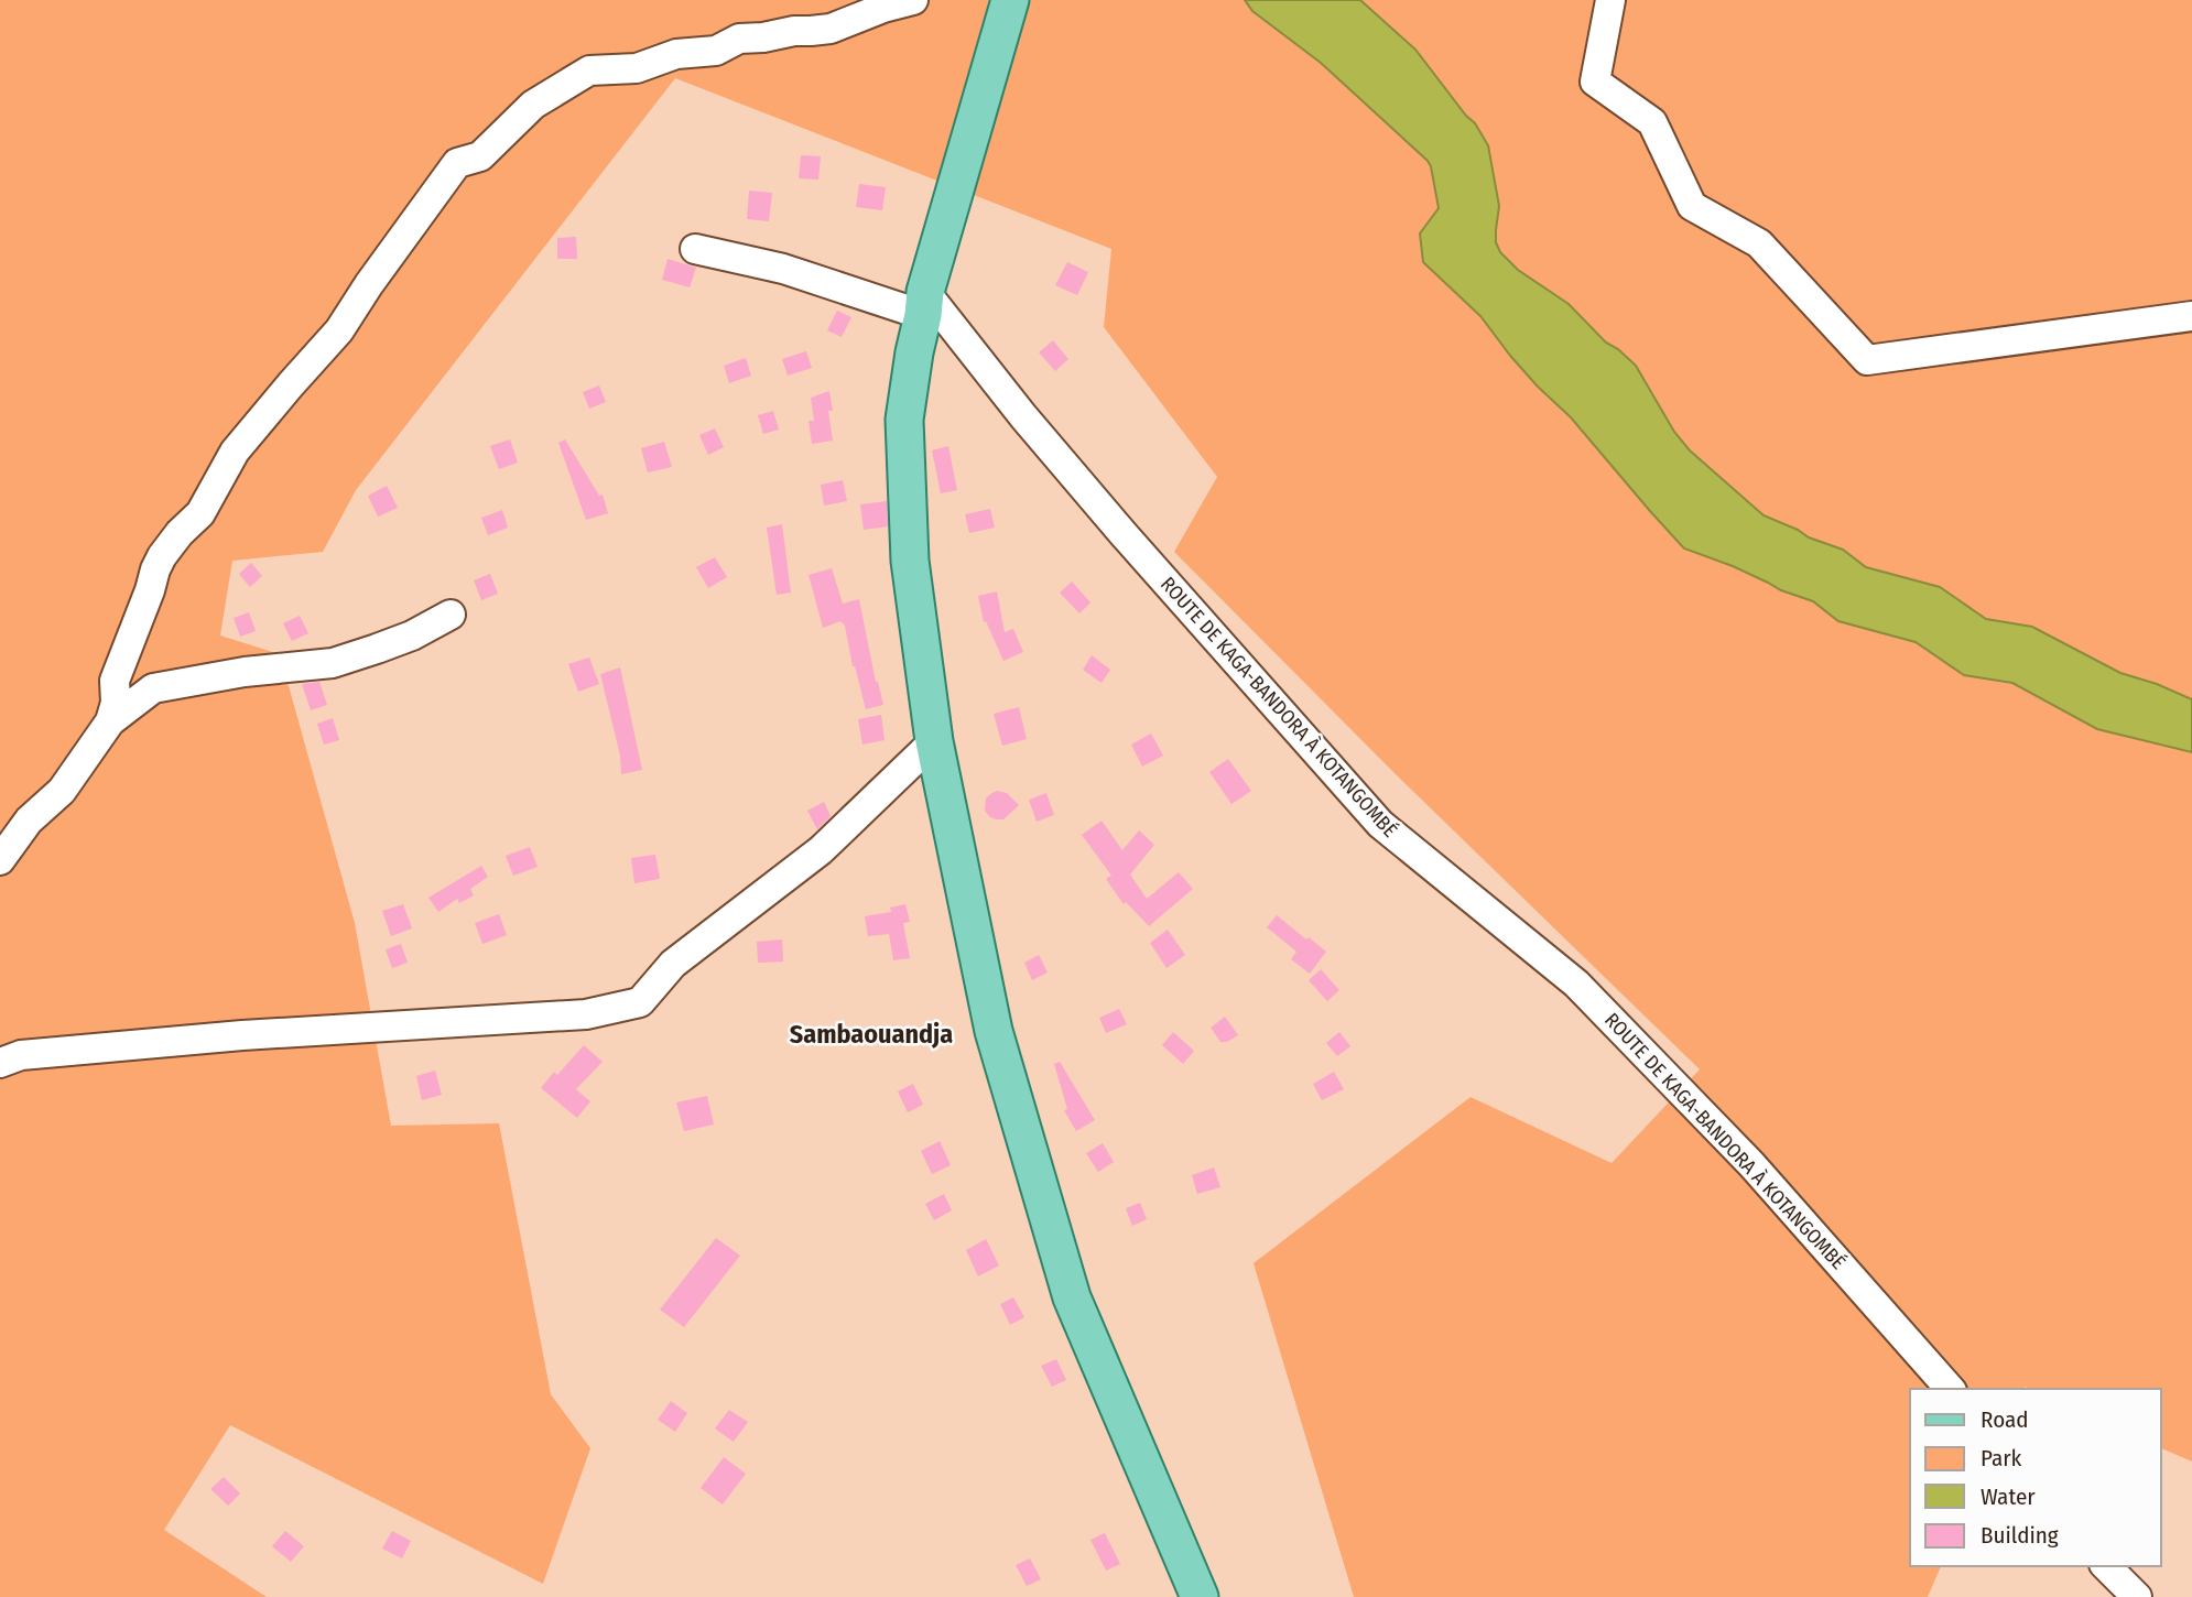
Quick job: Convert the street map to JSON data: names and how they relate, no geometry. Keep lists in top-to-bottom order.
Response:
{
  "streets": {
    "street": ["ROUTE DE KAGA-BANDORA À KOTANGOMBÉ"]
  },
  "districts": ["Sambaouandja"],
  "legend": [
    "Road",
    "Park",
    "Water",
    "Building"
  ]
}
